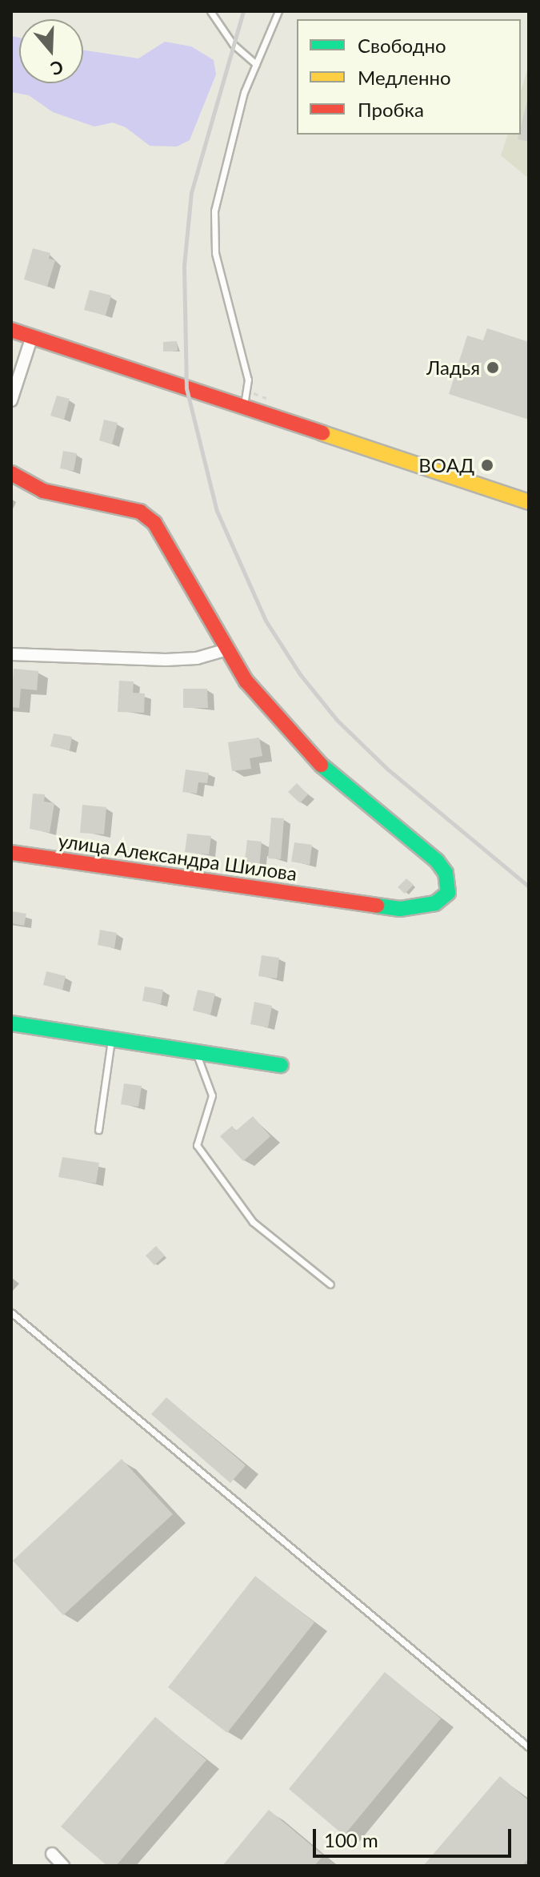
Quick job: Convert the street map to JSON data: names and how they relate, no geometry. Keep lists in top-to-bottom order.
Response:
{
  "streets": {
    "street": ["улица Александра Шилова"]
  },
  "places": ["Ладья", "ВОАД"],
  "legend": ["Свободно", "Медленно", "Пробка"],
  "scale_bar": "100 m",
  "north": "bottom"
}
